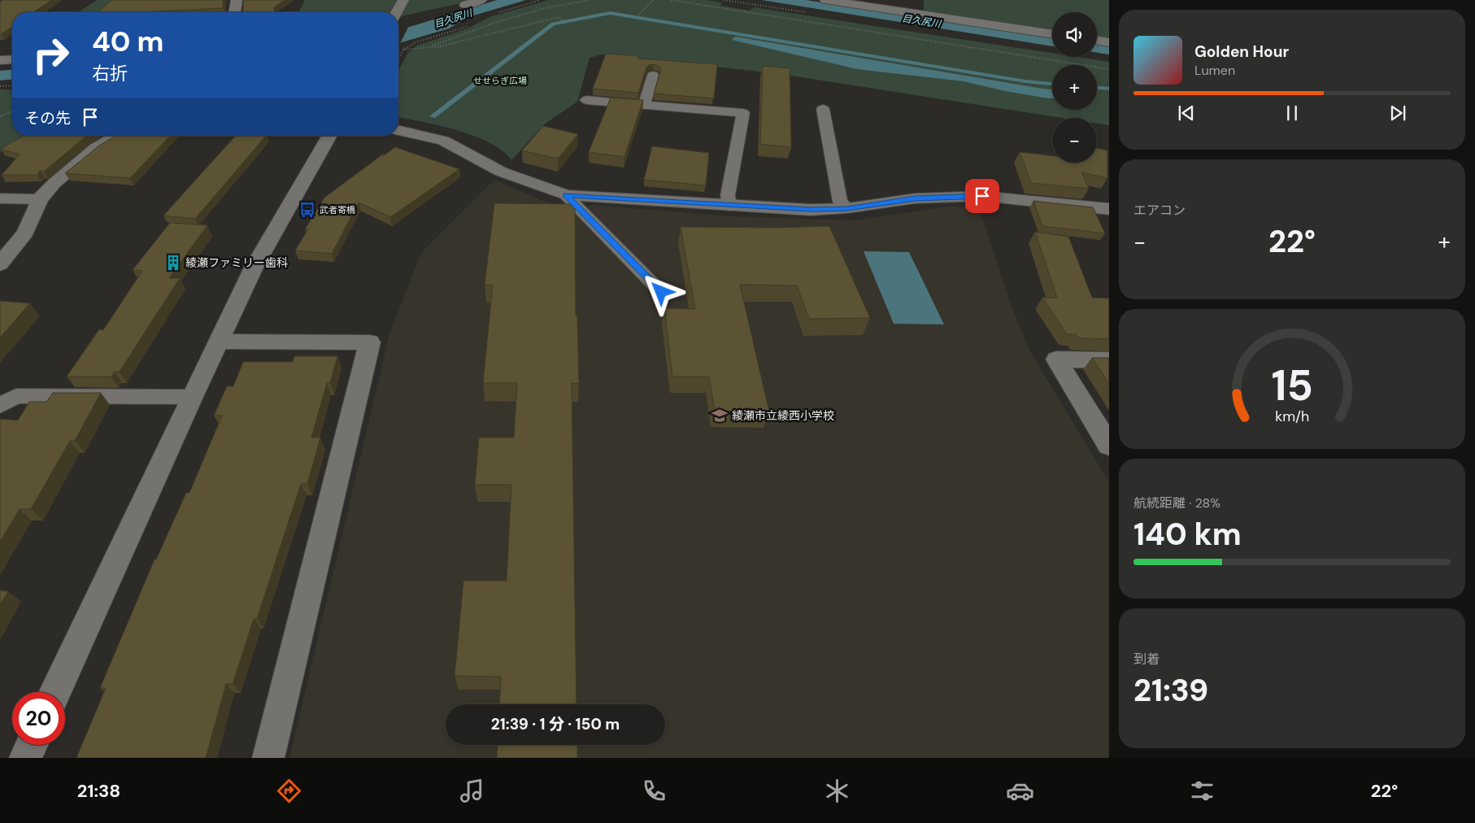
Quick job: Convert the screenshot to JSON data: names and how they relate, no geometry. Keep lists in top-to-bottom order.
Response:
{
  "water": ["目久尻川"],
  "parks": ["せせらぎ広場"],
  "places": {
    "bus stop": ["武者寄橋"],
    "building": ["綾瀬ファミリー歯科"],
    "school or university": ["綾瀬市立綾西小学校"]
  },
  "page": {
    "map_buttons": ["+", "−"],
    "turn": ["40 m", "右折"],
    "song": ["Golden Hour", "Lumen"],
    "then": "その先",
    "tile": [
      "エアコン",
      ["航続距離 · 28%", "140 km"],
      ["到着", "21:39"]
    ],
    "heat": ["−", "22°", "+"],
    "limit": "20",
    "trip": "21:39 · 1 分 · 150 m",
    "tabs": ["21:38", "22°"],
    "gauge": ["15", "km/h"]
  }
}
